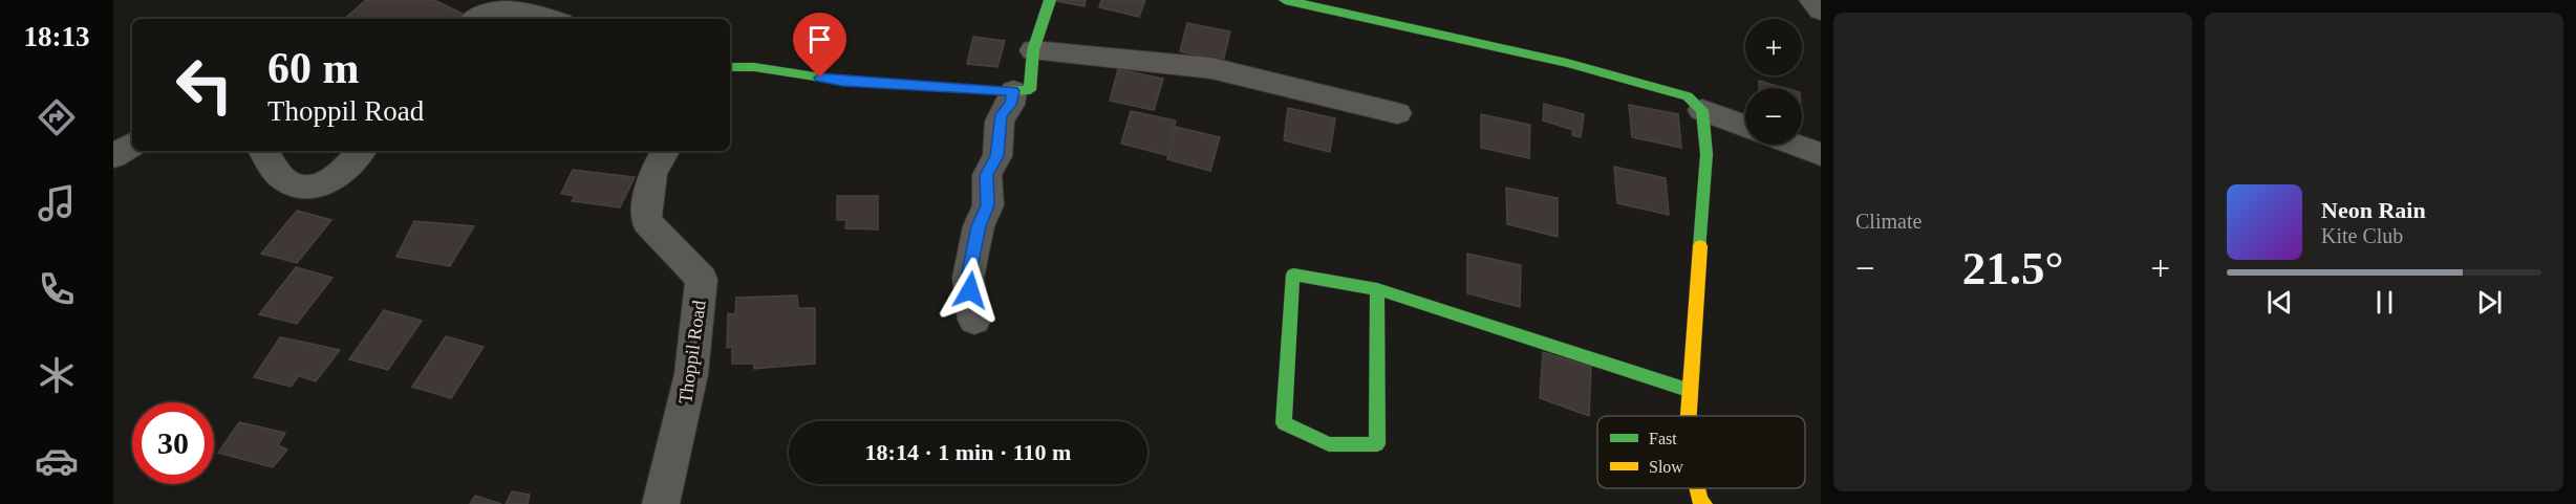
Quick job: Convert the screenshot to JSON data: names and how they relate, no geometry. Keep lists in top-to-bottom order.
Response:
{
  "streets": {
    "street": ["Thoppil Road"]
  },
  "legend": ["Fast", "Slow"],
  "page": {
    "tabs": "18:13",
    "tile": "Climate",
    "map_buttons": ["+", "−"],
    "turn": ["60 m", "Thoppil Road"],
    "song": ["Neon Rain", "Kite Club"],
    "heat": ["−", "21.5°", "+"],
    "limit": "30",
    "trip": "18:14 · 1 min · 110 m"
  }
}
